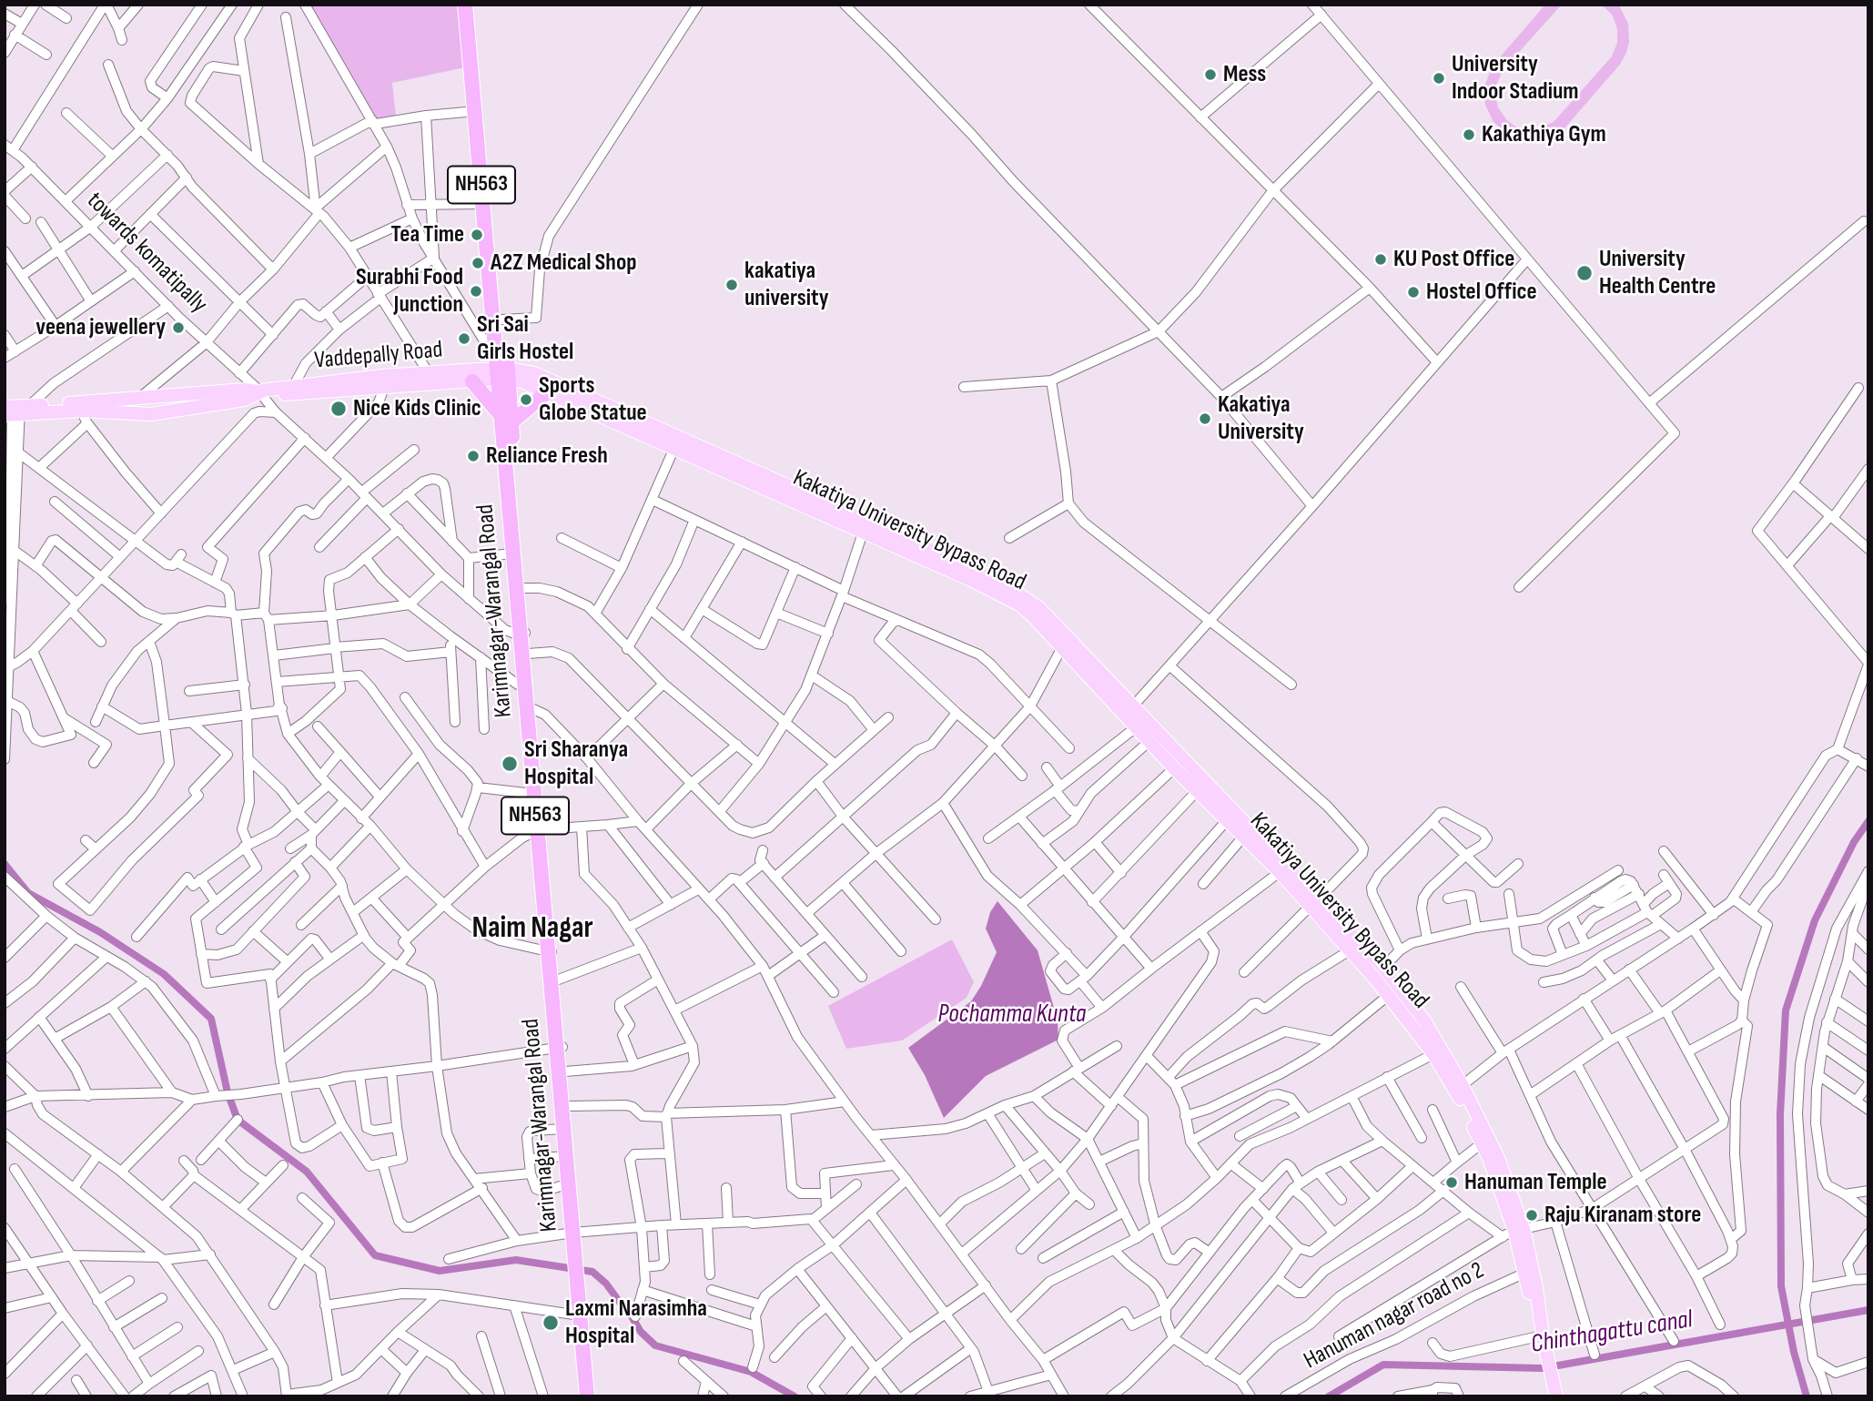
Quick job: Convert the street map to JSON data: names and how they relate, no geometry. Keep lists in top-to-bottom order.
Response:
{
  "streets": {
    "highway": ["NH563", "Karimnagar-Warangal Road"],
    "main road": ["Vaddepally Road", "Kakatiya University Bypass Road"],
    "street": ["towards komatipally", "Hanuman nagar road no 2"]
  },
  "crossings": [
    ["NH563", "Vaddepally Road"],
    ["NH563", "Kakatiya University Bypass Road"],
    ["NH563", "Karimnagar-Warangal Road"],
    ["towards komatipally", "Vaddepally Road"],
    ["towards komatipally", "Karimnagar-Warangal Road"],
    ["Vaddepally Road", "Kakatiya University Bypass Road"],
    ["Vaddepally Road", "Karimnagar-Warangal Road"],
    ["Kakatiya University Bypass Road", "Karimnagar-Warangal Road"],
    ["Kakatiya University Bypass Road", "Hanuman nagar road no 2"]
  ],
  "districts": ["Naim Nagar"],
  "water": ["Pochamma Kunta", "Chinthagattu canal"],
  "places": [
    "Mess",
    "University Indoor Stadium",
    "Kakathiya Gym",
    "Tea Time",
    "KU Post Office",
    "A2Z Medical Shop",
    "University Health Centre",
    "kakatiya university",
    "Surabhi Food Junction",
    "Hostel Office",
    "veena jewellery",
    "Sri Sai Girls Hostel",
    "Sports Globe Statue",
    "Nice Kids Clinic",
    "Kakatiya University",
    "Reliance Fresh",
    "Sri Sharanya Hospital",
    "Hanuman Temple",
    "Raju Kiranam store",
    "Laxmi Narasimha Hospital"
  ]
}
